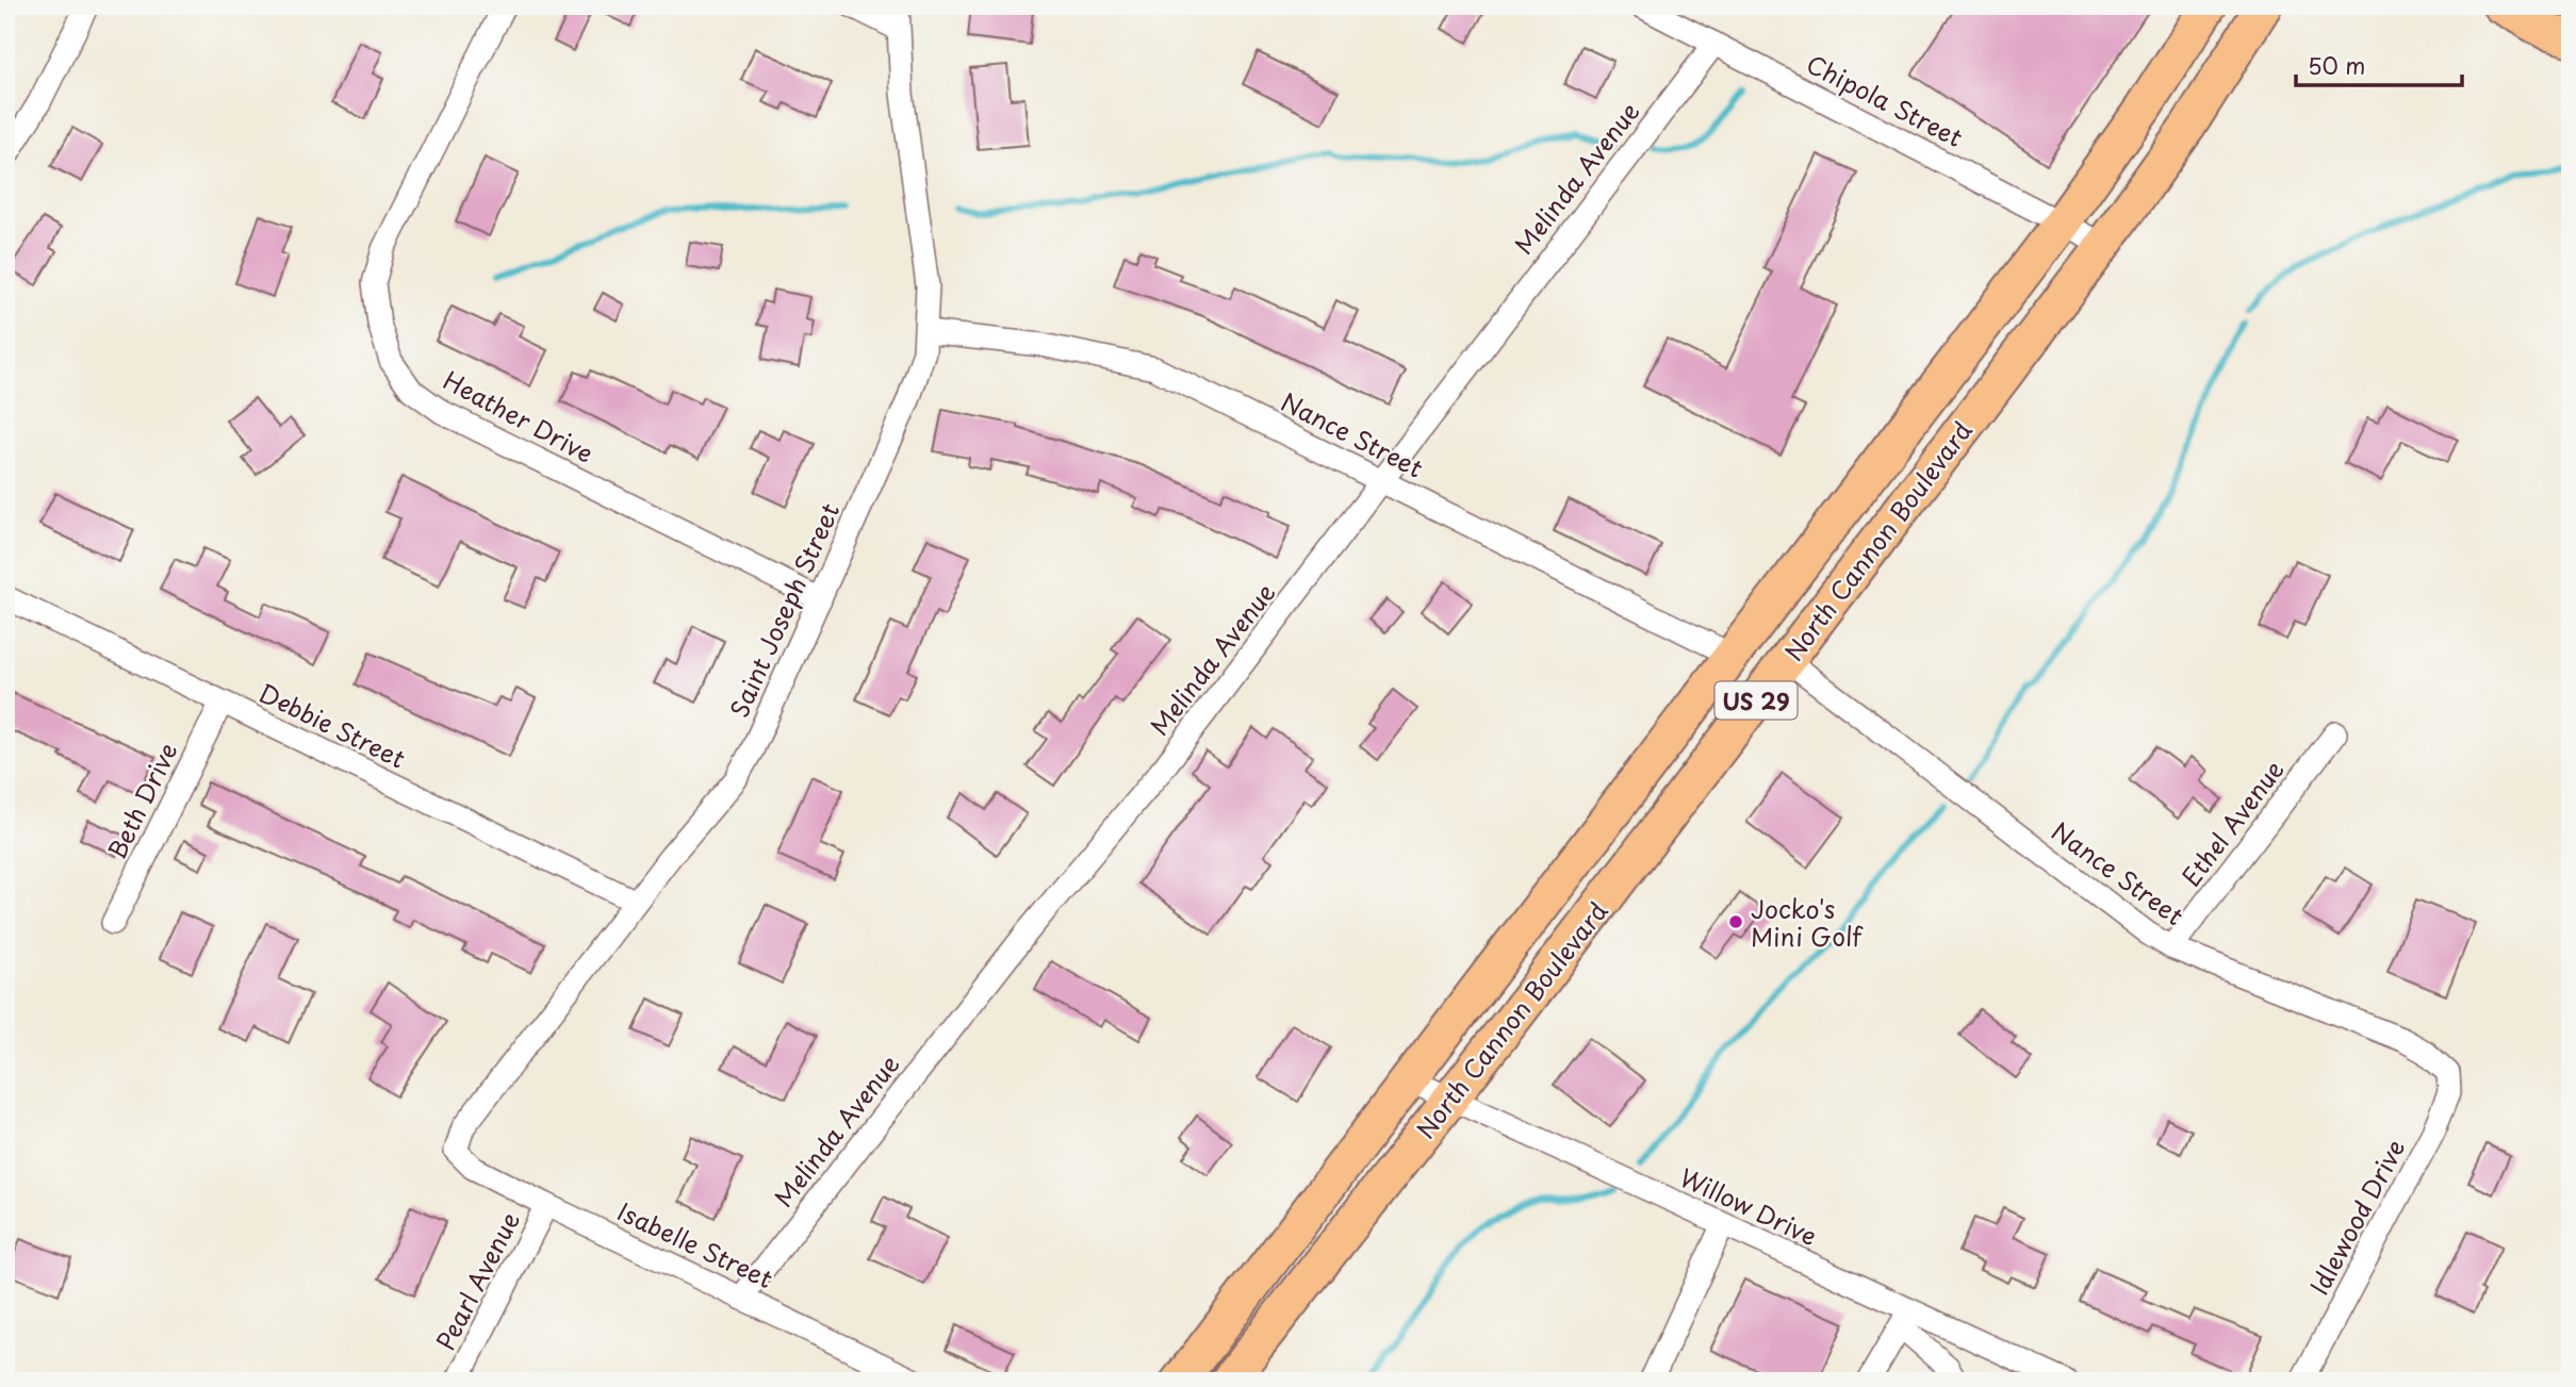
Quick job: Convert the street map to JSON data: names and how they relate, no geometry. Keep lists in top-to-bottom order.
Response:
{
  "streets": {
    "main road": ["North Cannon Boulevard", "US 29"],
    "street": [
      "Chipola Street",
      "Melinda Avenue",
      "Heather Drive",
      "Nance Street",
      "Saint Joseph Street",
      "Debbie Street",
      "Beth Drive",
      "Ethel Avenue",
      "Willow Drive",
      "Idlewood Drive",
      "Isabelle Street",
      "Pearl Avenue"
    ]
  },
  "crossings": [
    ["Chipola Street", "Melinda Avenue"],
    ["Chipola Street", "North Cannon Boulevard"],
    ["Melinda Avenue", "Nance Street"],
    ["Melinda Avenue", "Isabelle Street"],
    ["Heather Drive", "Saint Joseph Street"],
    ["Nance Street", "North Cannon Boulevard"],
    ["Nance Street", "Saint Joseph Street"],
    ["Nance Street", "Ethel Avenue"],
    ["Nance Street", "Idlewood Drive"],
    ["North Cannon Boulevard", "Willow Drive"],
    ["Saint Joseph Street", "Debbie Street"],
    ["Saint Joseph Street", "Isabelle Street"],
    ["Debbie Street", "Beth Drive"],
    ["Isabelle Street", "Pearl Avenue"]
  ],
  "places": ["Jocko's Mini Golf"],
  "scale_bar": "50 m"
}
